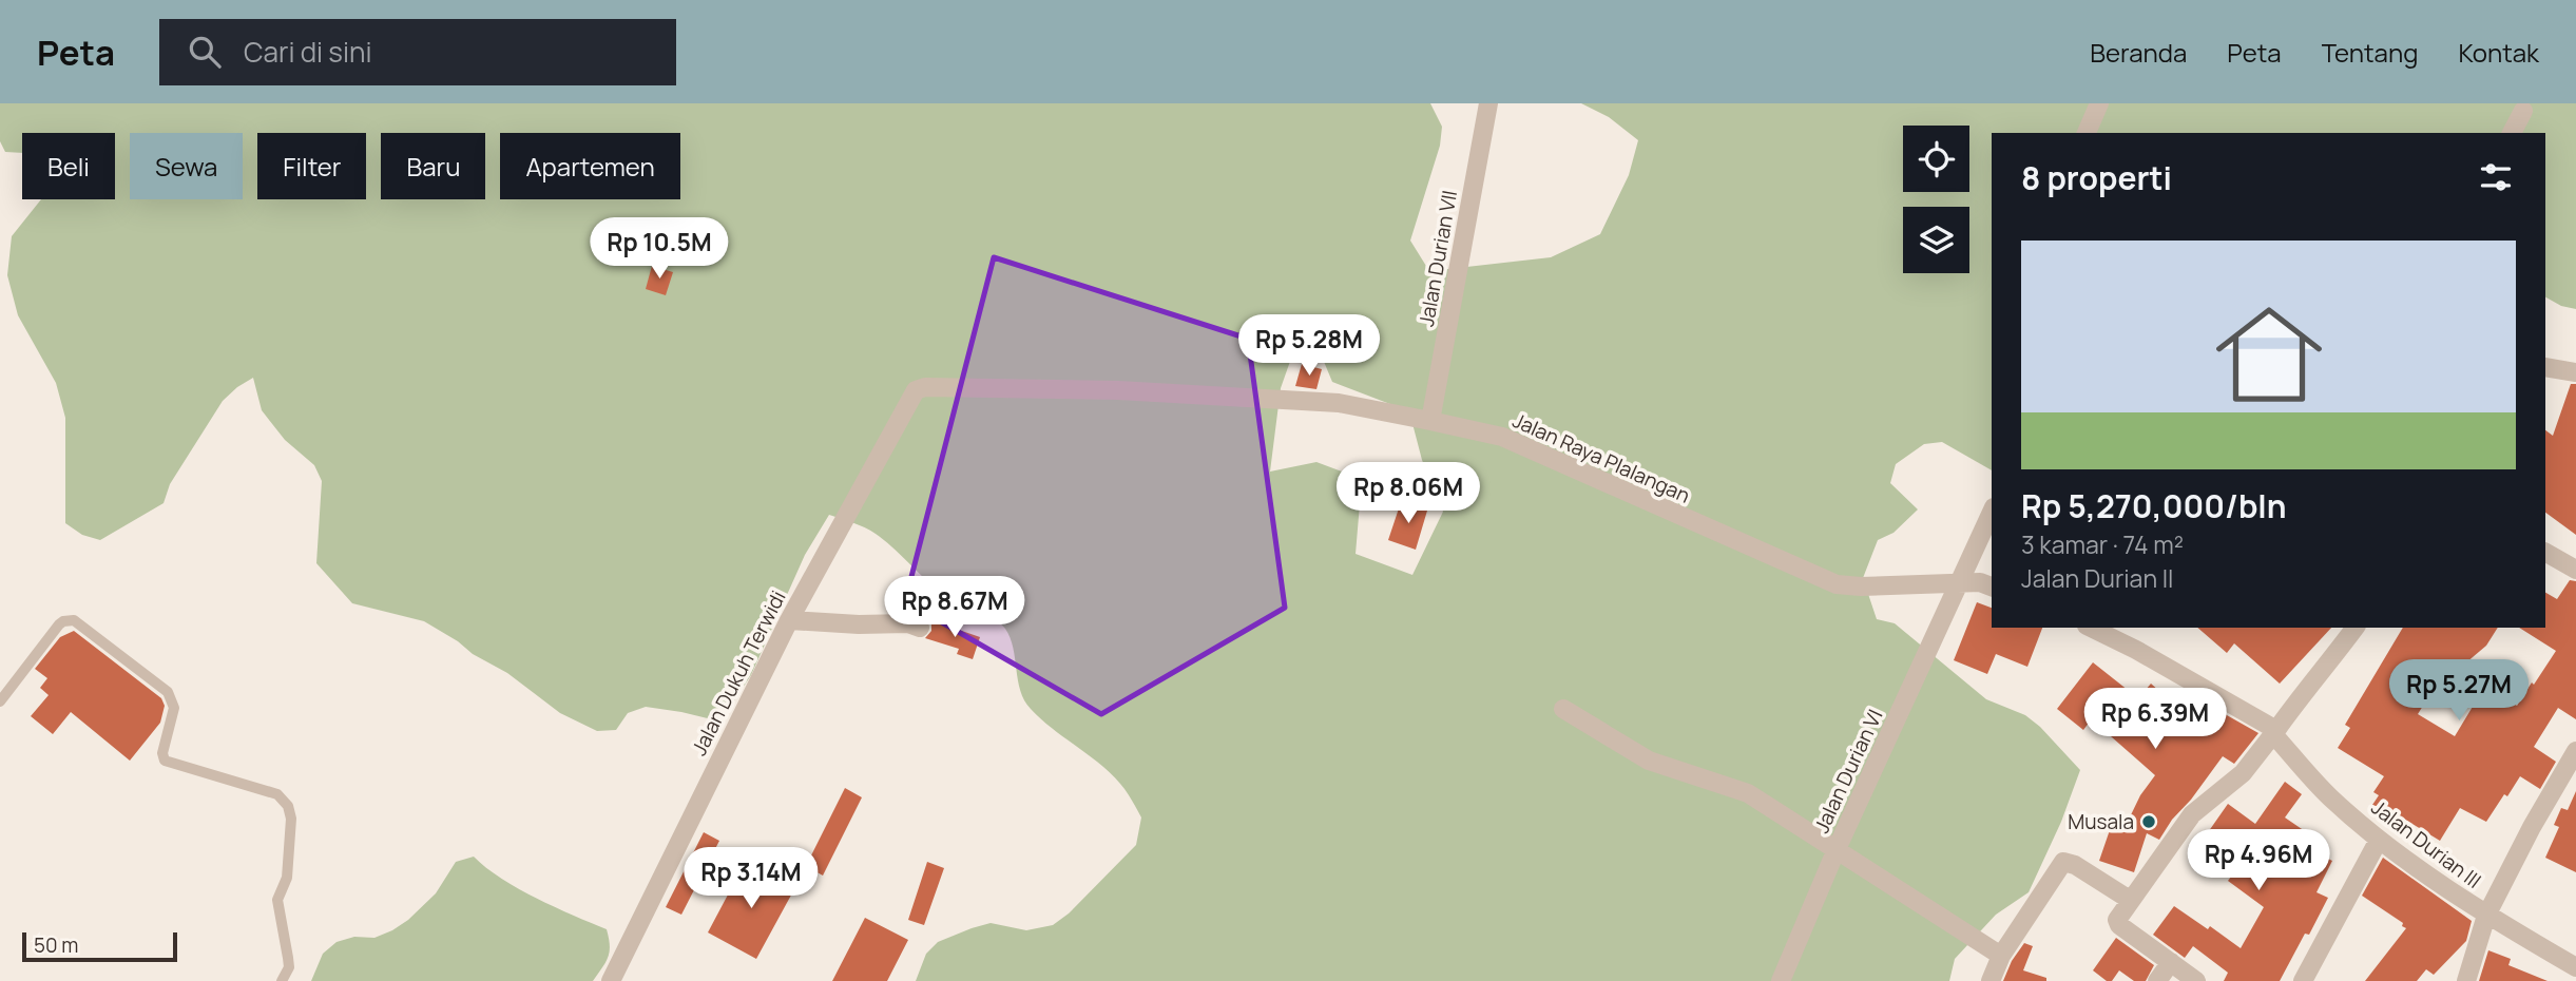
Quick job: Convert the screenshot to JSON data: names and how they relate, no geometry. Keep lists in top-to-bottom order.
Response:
{
  "streets": {
    "street": [
      "Jalan Durian VII",
      "Jalan Raya Plalangan",
      "Jalan Dukuh Terwidi",
      "Jalan Durian VI",
      "Jalan Durian III"
    ]
  },
  "crossings": [
    ["Jalan Durian VII", "Jalan Raya Plalangan"],
    ["Jalan Raya Plalangan", "Jalan Dukuh Terwidi"],
    ["Jalan Raya Plalangan", "Jalan Durian VI"]
  ],
  "places": ["Musala"],
  "scale_bar": "50 m",
  "page": {
    "header": "Peta",
    "search": "Cari di sini",
    "nav": [
      "Beranda",
      "Peta",
      "Tentang",
      "Kontak"
    ],
    "chip": [
      "Beli",
      "Sewa",
      "Filter",
      "Baru",
      "Apartemen"
    ],
    "heading": "8 properti",
    "price": [
      "Rp 10.5M",
      "Rp 5.28M",
      "Rp 8.06M",
      "Rp 8.67M",
      "Rp 5.27M",
      "Rp 6.39M",
      "Rp 4.96M",
      "Rp 3.14M"
    ],
    "list": [
      {
        "name": "Rp 5,270,000/bln",
        "note": "3 kamar · 74 m² · Jalan Durian II"
      }
    ],
    "scale": "50 m"
  }
}
